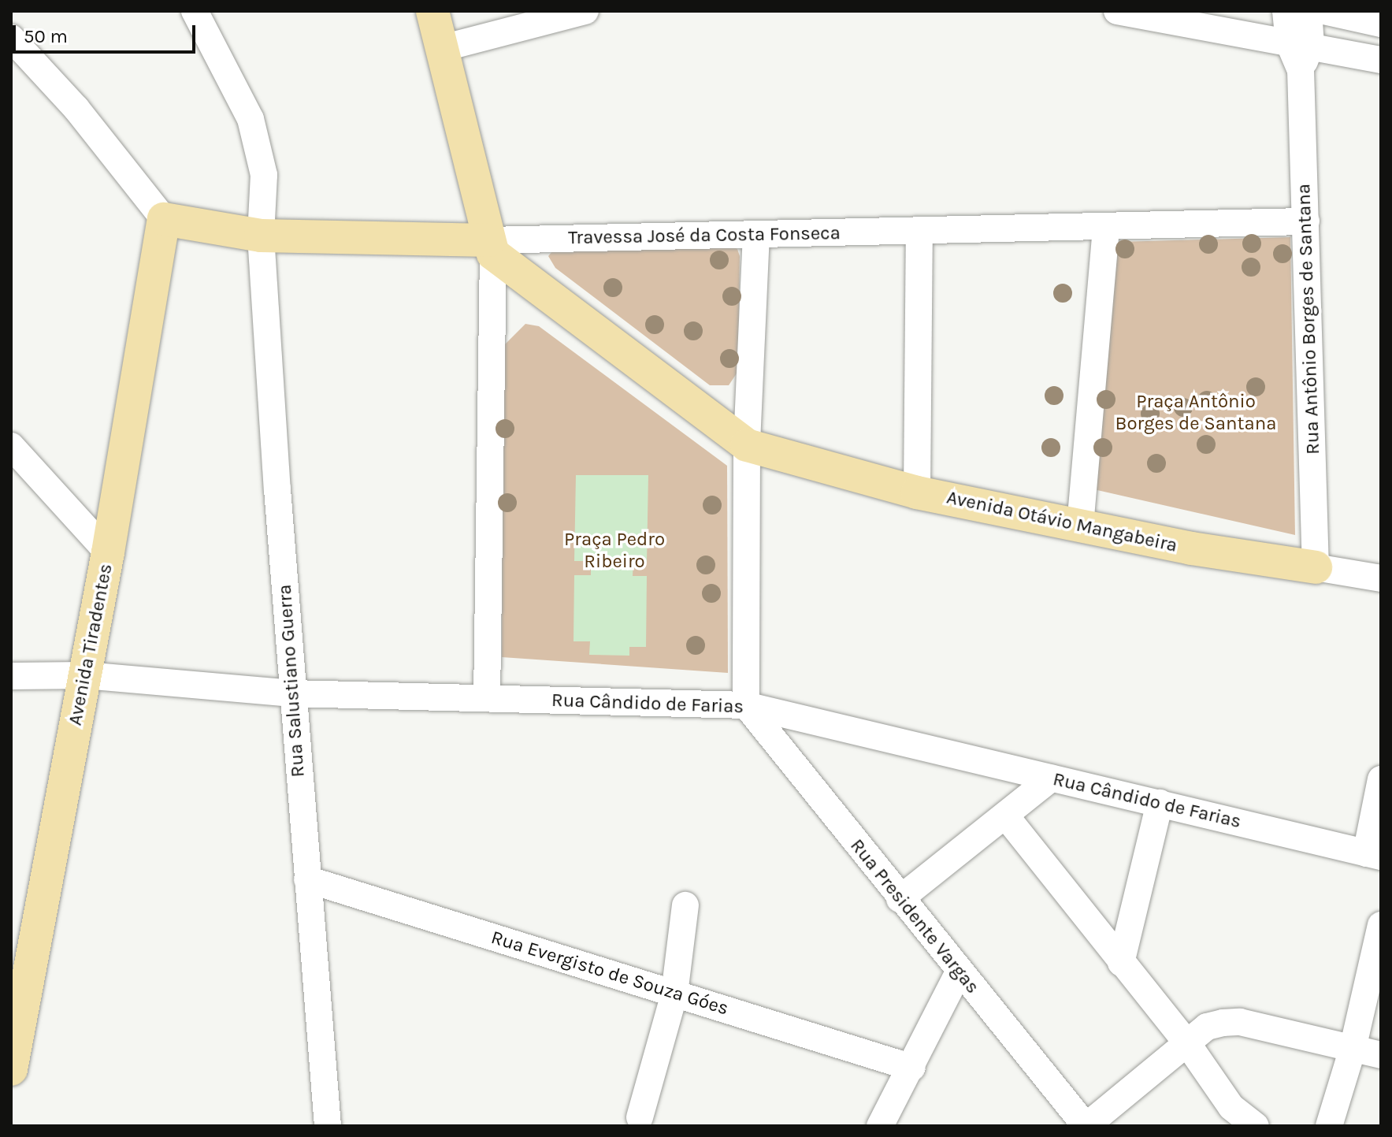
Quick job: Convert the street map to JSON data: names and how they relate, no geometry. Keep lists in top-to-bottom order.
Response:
{
  "streets": {
    "main road": ["Avenida Otávio Mangabeira", "Avenida Tiradentes"],
    "street": [
      "Travessa José da Costa Fonseca",
      "Rua Antônio Borges de Santana",
      "Rua Salustiano Guerra",
      "Rua Cândido de Farias",
      "Rua Presidente Vargas",
      "Rua Evergisto de Souza Góes"
    ]
  },
  "crossings": [
    ["Rua Antônio Borges de Santana", "Avenida Otávio Mangabeira"],
    ["Avenida Tiradentes", "Rua Cândido de Farias"],
    ["Rua Salustiano Guerra", "Rua Cândido de Farias"],
    ["Rua Salustiano Guerra", "Rua Evergisto de Souza Góes"],
    ["Rua Cândido de Farias", "Rua Presidente Vargas"]
  ],
  "parks": ["Praça Antônio Borges de Santana", "Praça Pedro Ribeiro"],
  "scale_bar": "50 m"
}
